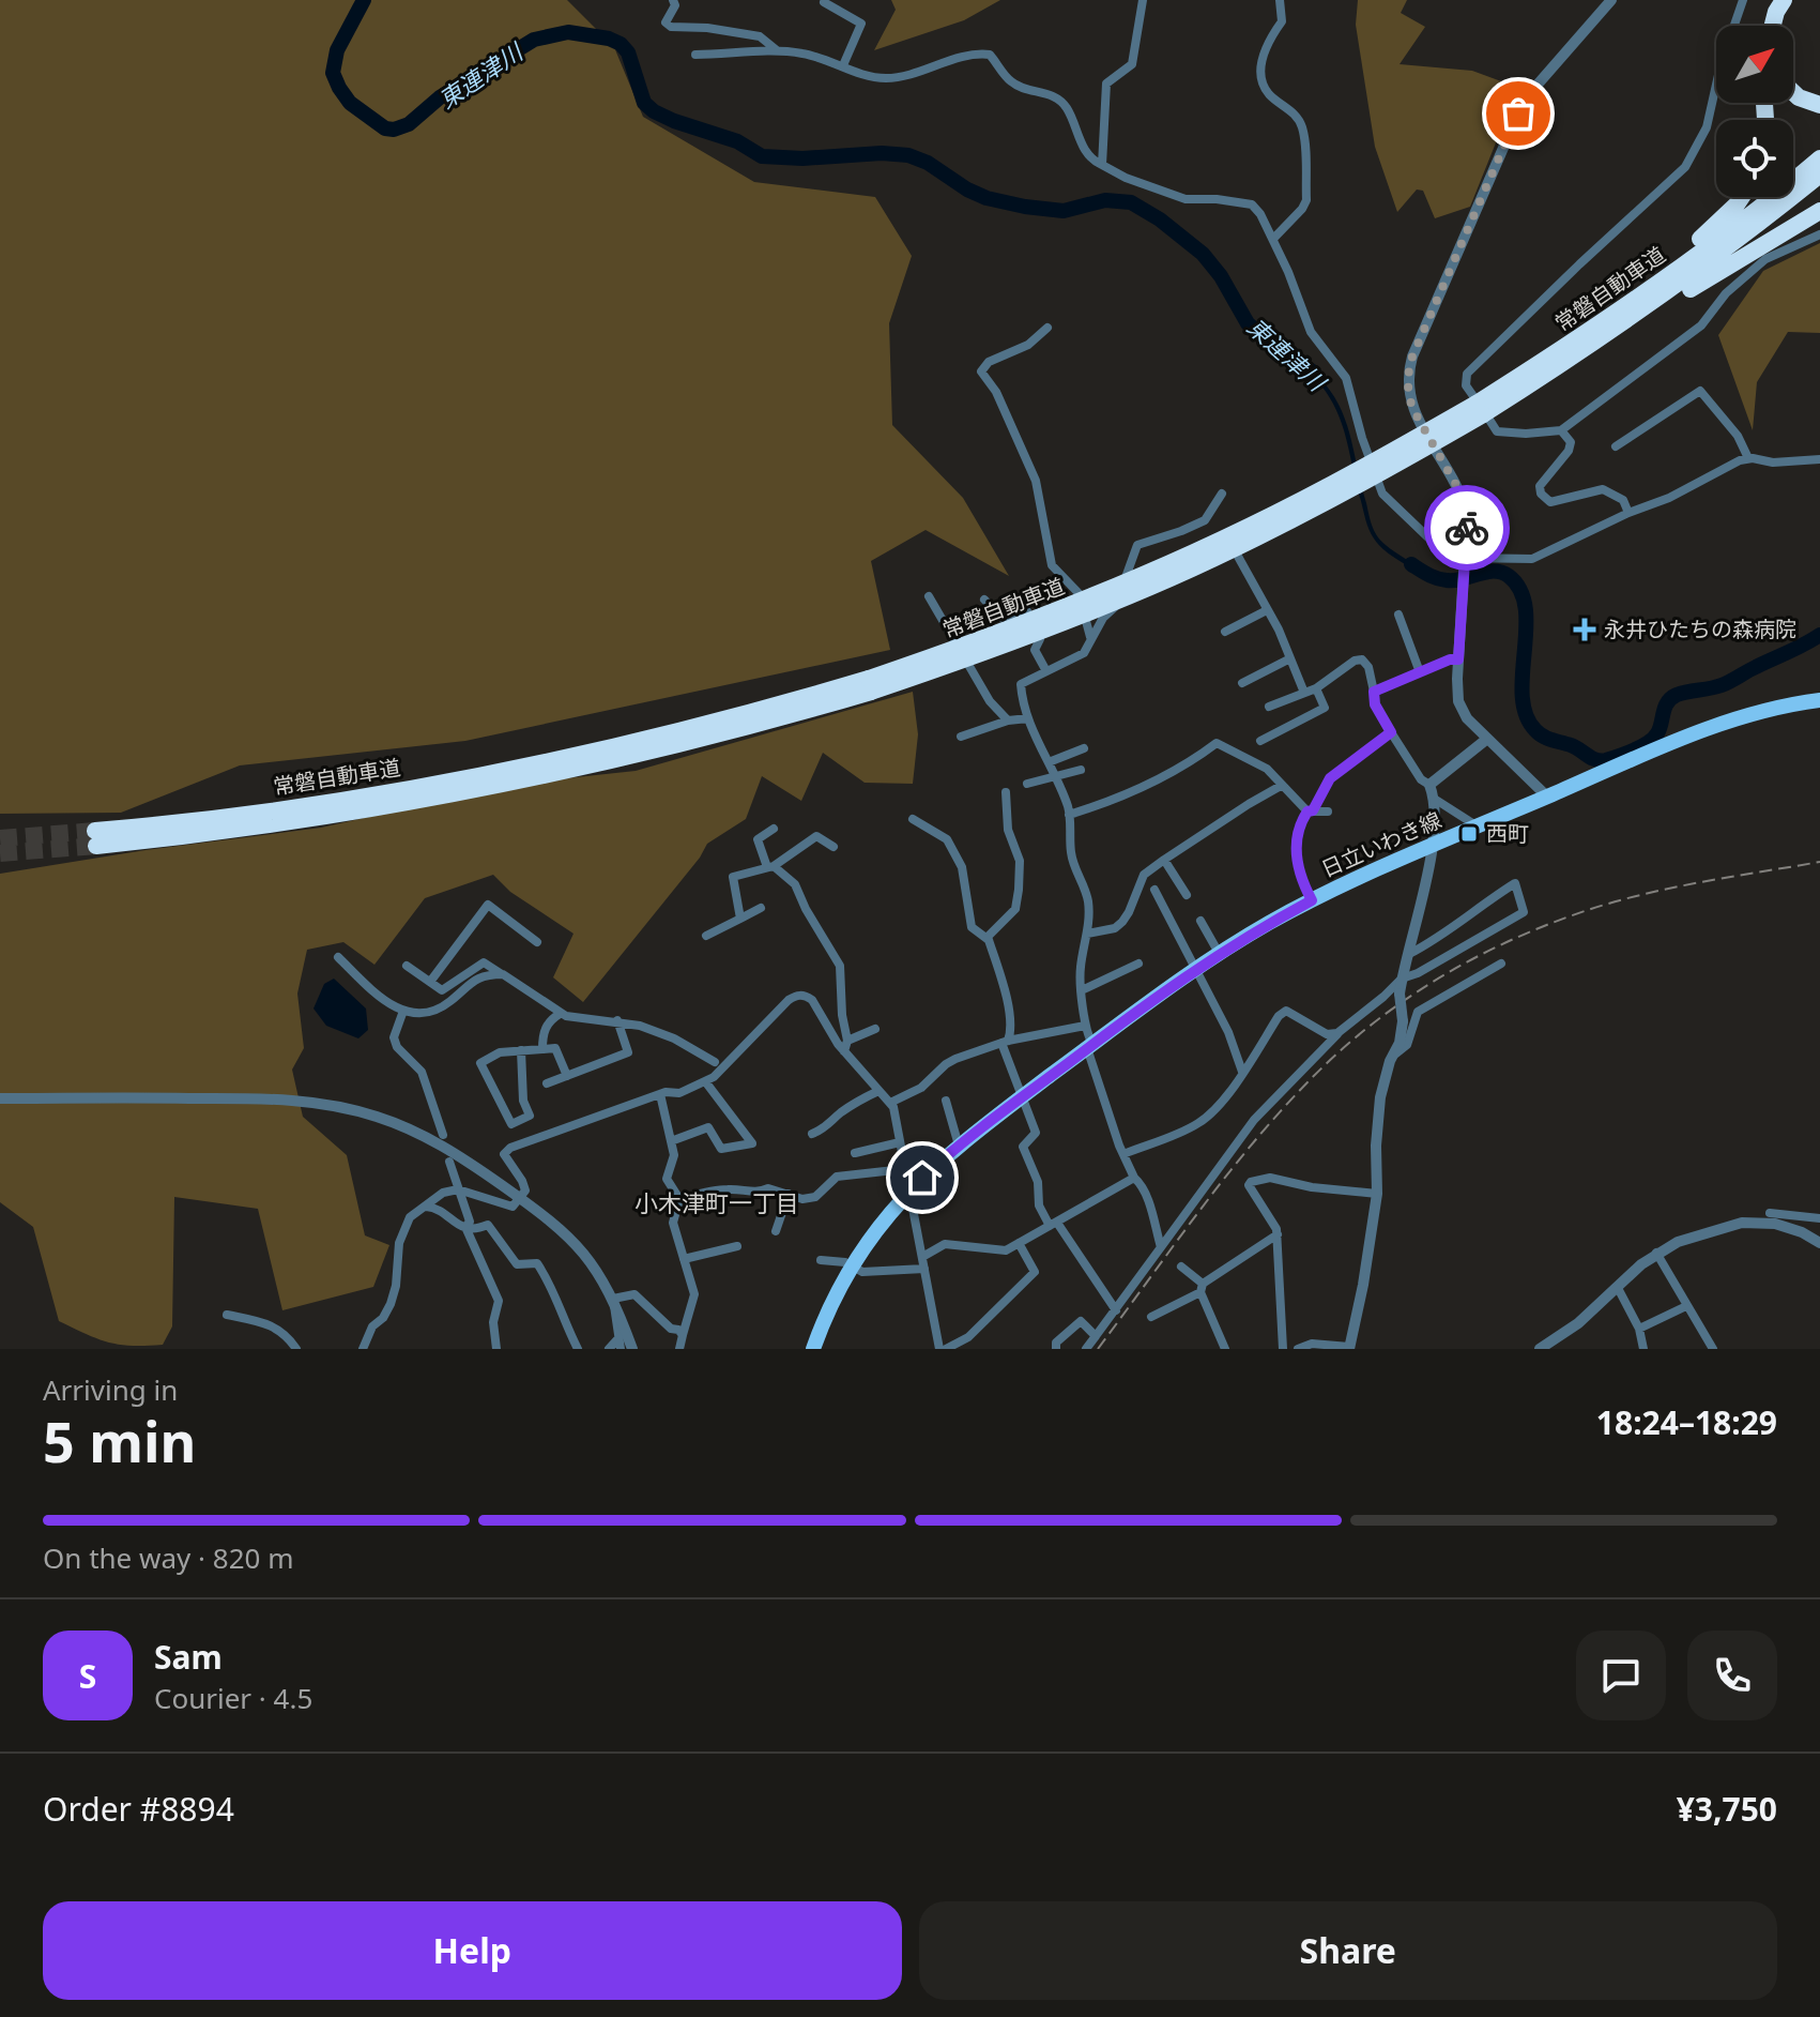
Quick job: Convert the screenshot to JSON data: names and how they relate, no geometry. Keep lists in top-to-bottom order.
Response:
{
  "streets": {
    "highway": ["常磐自動車道"],
    "main road": ["日立いわき線"]
  },
  "districts": ["小木津町一丁目"],
  "water": ["東連津川"],
  "places": {
    "health": ["永井ひたちの森病院"],
    "transit": ["西町"]
  },
  "north": "top right",
  "page": {
    "heading": ["5 min", "Arriving in", "18:24–18:29"],
    "panel": [
      "Sam",
      "Courier · 4.5",
      "Order #8894",
      "¥3,750"
    ],
    "bar": "On the way · 820 m",
    "round": "S",
    "buttons": ["Help", "Share"]
  }
}
